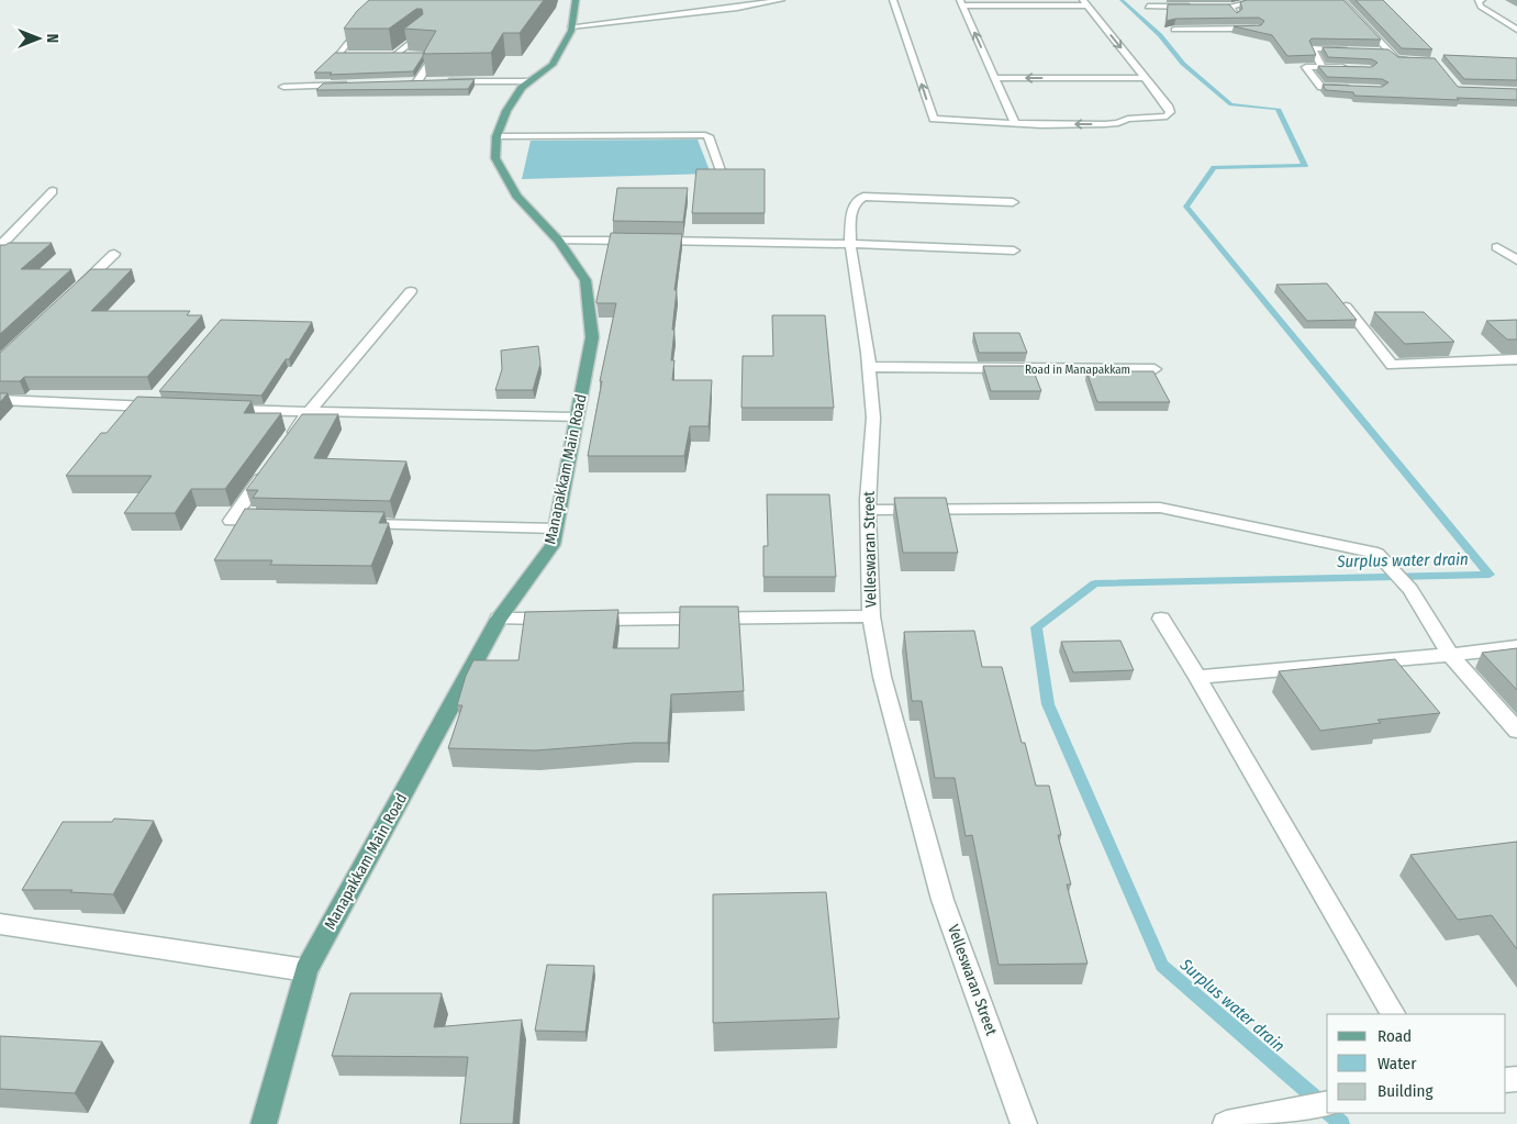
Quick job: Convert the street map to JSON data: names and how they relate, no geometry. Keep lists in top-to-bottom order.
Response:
{
  "streets": {
    "main road": ["Manapakkam Main Road"],
    "street": ["Road in Manapakkam", "Velleswaran Street"]
  },
  "crossings": [
    ["Road in Manapakkam", "Velleswaran Street"]
  ],
  "water": ["Surplus water drain"],
  "legend": ["Road", "Water", "Building"],
  "north": "right"
}
